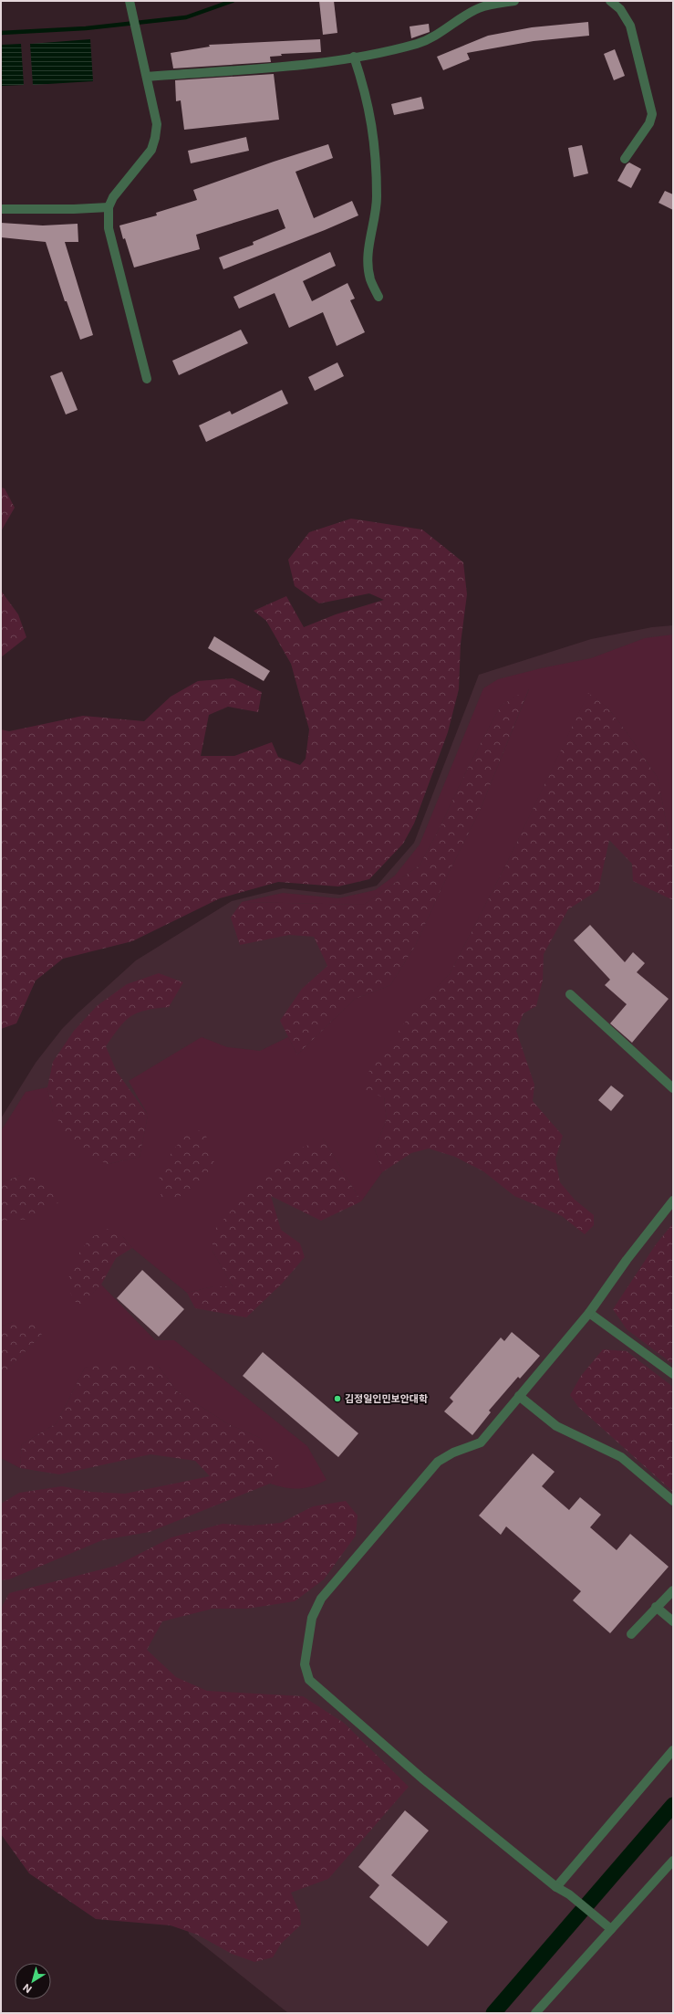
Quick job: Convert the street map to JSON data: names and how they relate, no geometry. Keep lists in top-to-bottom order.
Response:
{
  "places": ["김정일인민보안대학"],
  "north": "bottom left"
}
